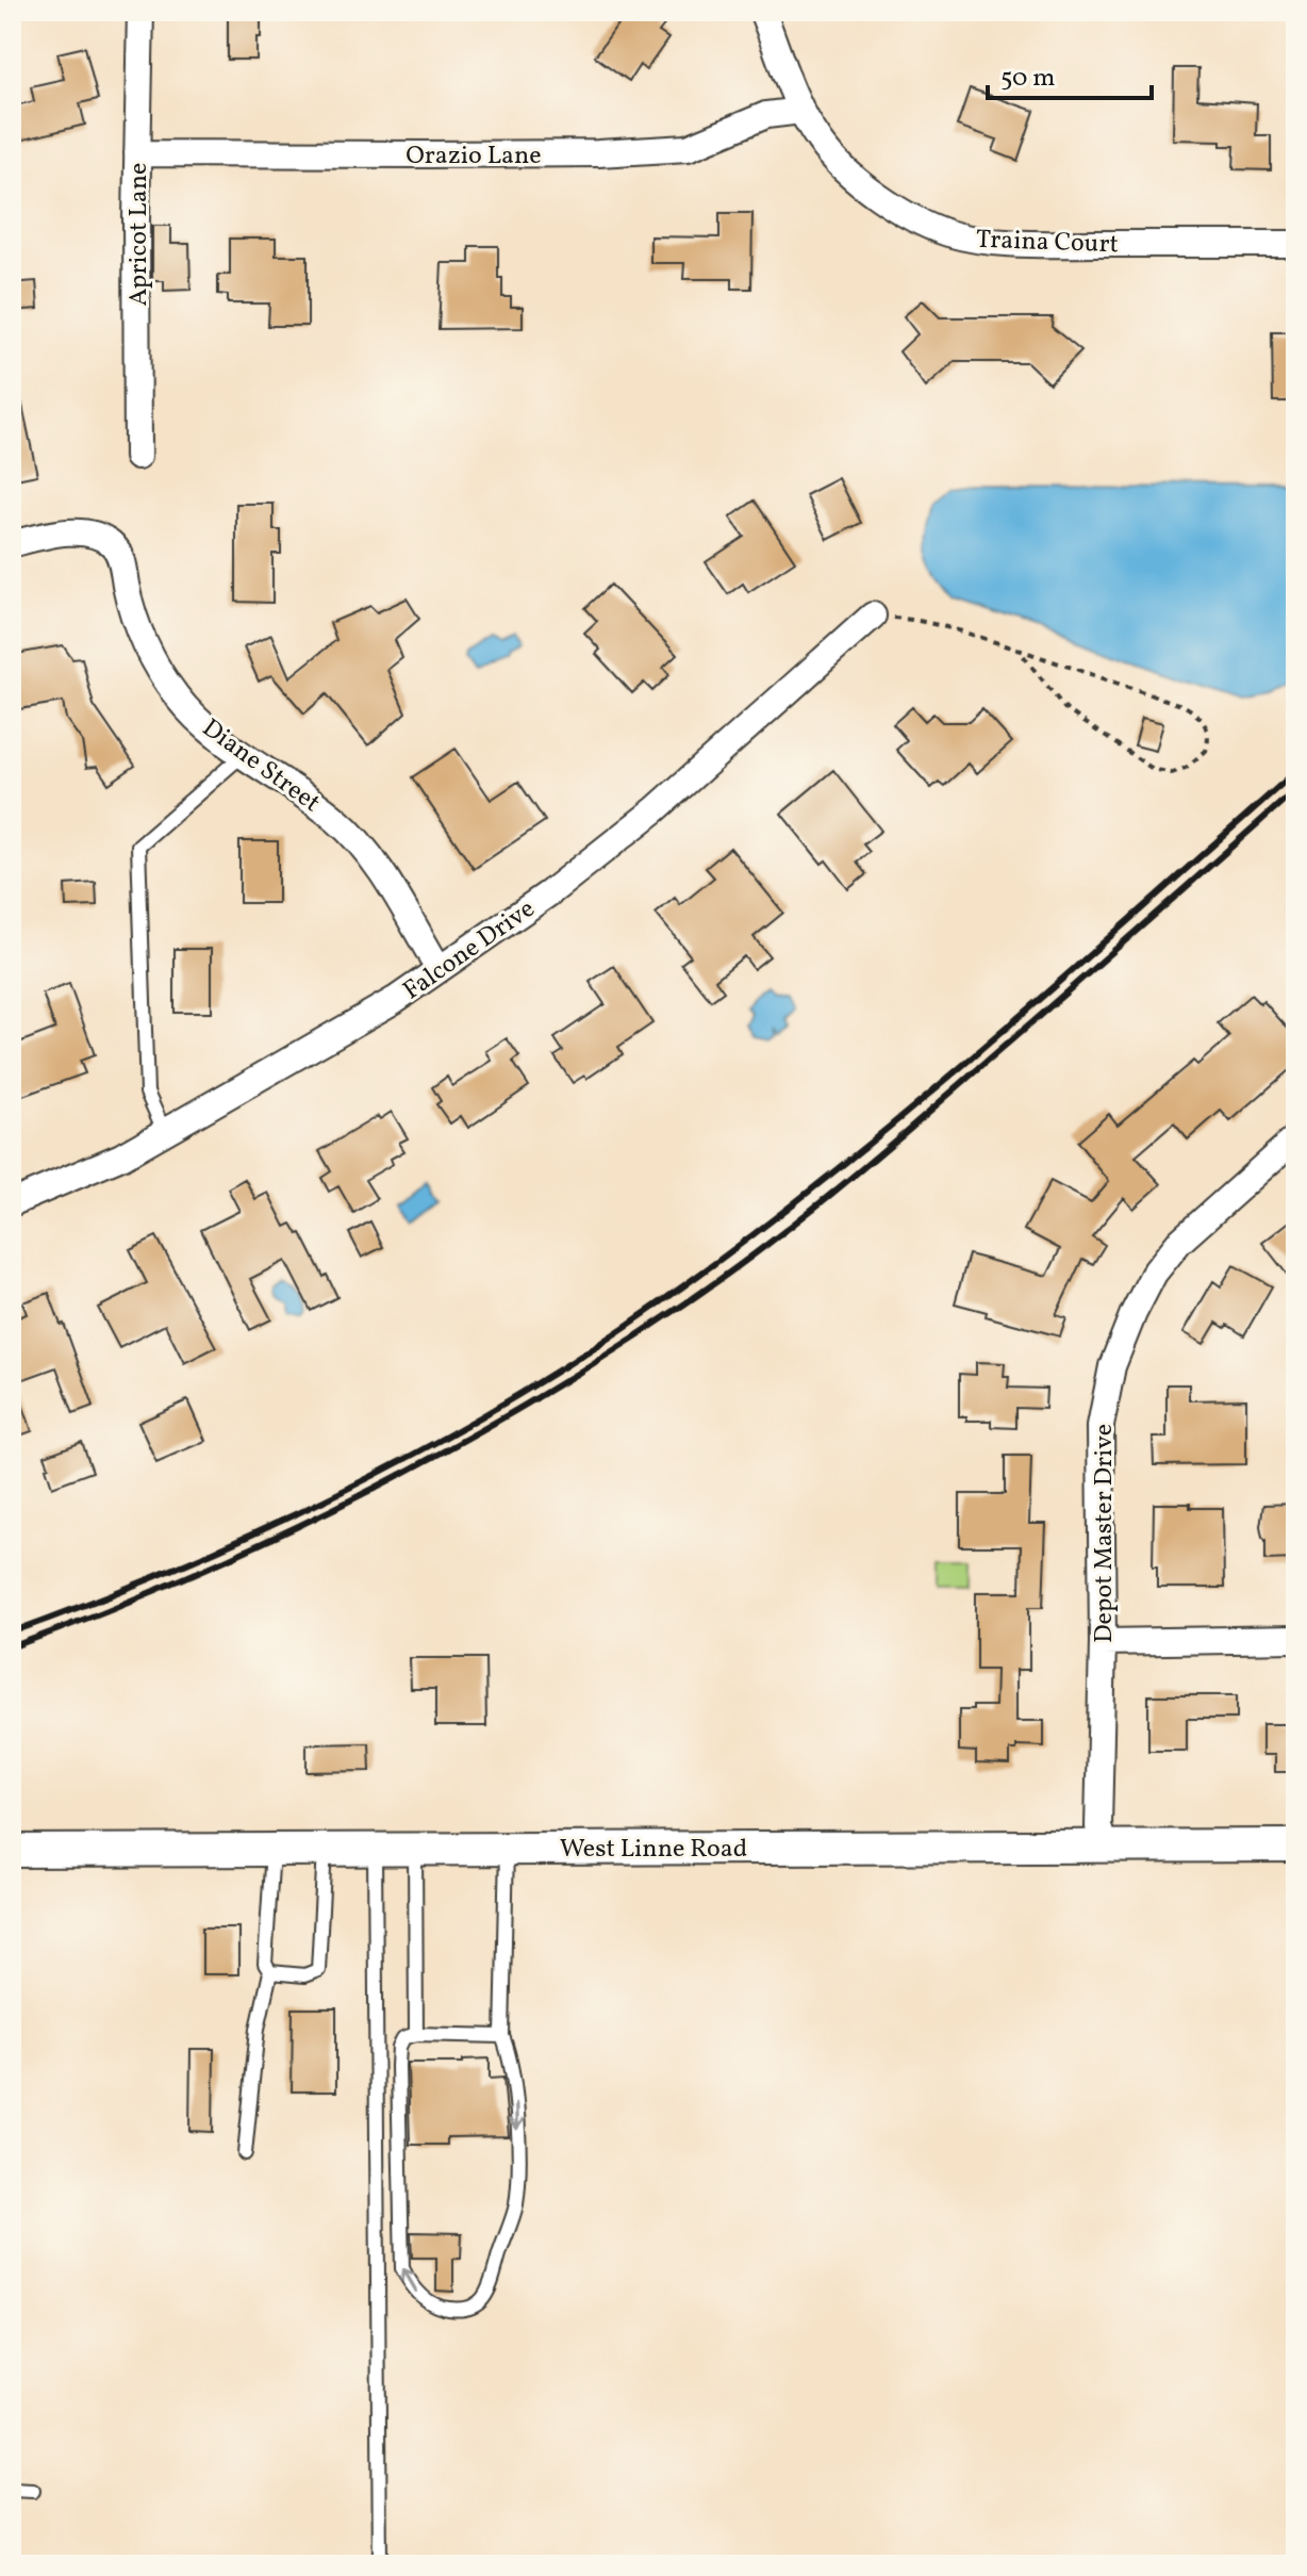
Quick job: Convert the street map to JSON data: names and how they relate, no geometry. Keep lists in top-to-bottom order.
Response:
{
  "streets": {
    "street": [
      "Orazio Lane",
      "Apricot Lane",
      "Traina Court",
      "Diane Street",
      "Falcone Drive",
      "Depot Master Drive",
      "West Linne Road"
    ]
  },
  "crossings": [
    ["Orazio Lane", "Apricot Lane"],
    ["Orazio Lane", "Traina Court"],
    ["Diane Street", "Falcone Drive"],
    ["Depot Master Drive", "West Linne Road"]
  ],
  "scale_bar": "50 m"
}
